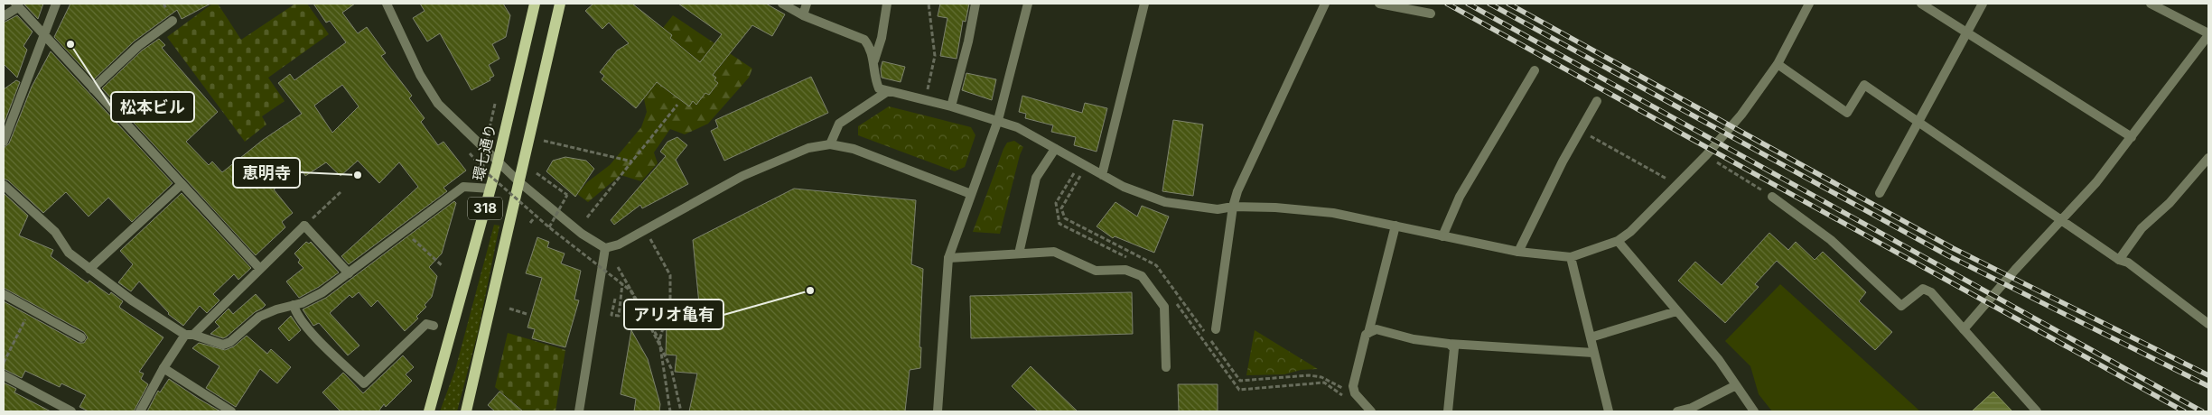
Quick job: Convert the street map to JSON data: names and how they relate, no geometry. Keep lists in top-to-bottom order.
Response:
{
  "streets": {
    "main road": ["環七通り", "318"]
  },
  "places": ["松本ビル", "恵明寺", "アリオ亀有"]
}
